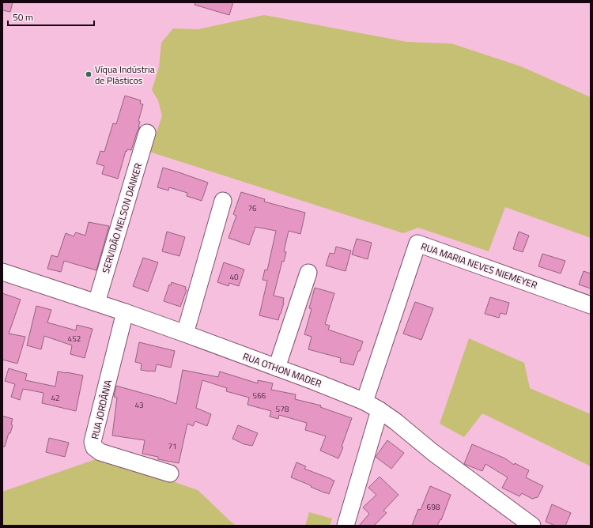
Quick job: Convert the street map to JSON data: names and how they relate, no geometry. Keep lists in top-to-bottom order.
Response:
{
  "streets": {
    "street": [
      "SERVIDÃO NELSON DANKER",
      "RUA MARIA NEVES NIEMEYER",
      "RUA OTHON MADER",
      "RUA JORDÂNIA"
    ]
  },
  "crossings": [
    ["SERVIDÃO NELSON DANKER", "RUA OTHON MADER"],
    ["RUA MARIA NEVES NIEMEYER", "RUA OTHON MADER"],
    ["RUA OTHON MADER", "RUA JORDÂNIA"]
  ],
  "places": ["Víqua Indústria de Plásticos"],
  "house_numbers": [
    "76",
    "40",
    "452",
    "566",
    "42",
    "43",
    "578",
    "71",
    "698"
  ],
  "scale_bar": "50 m"
}
